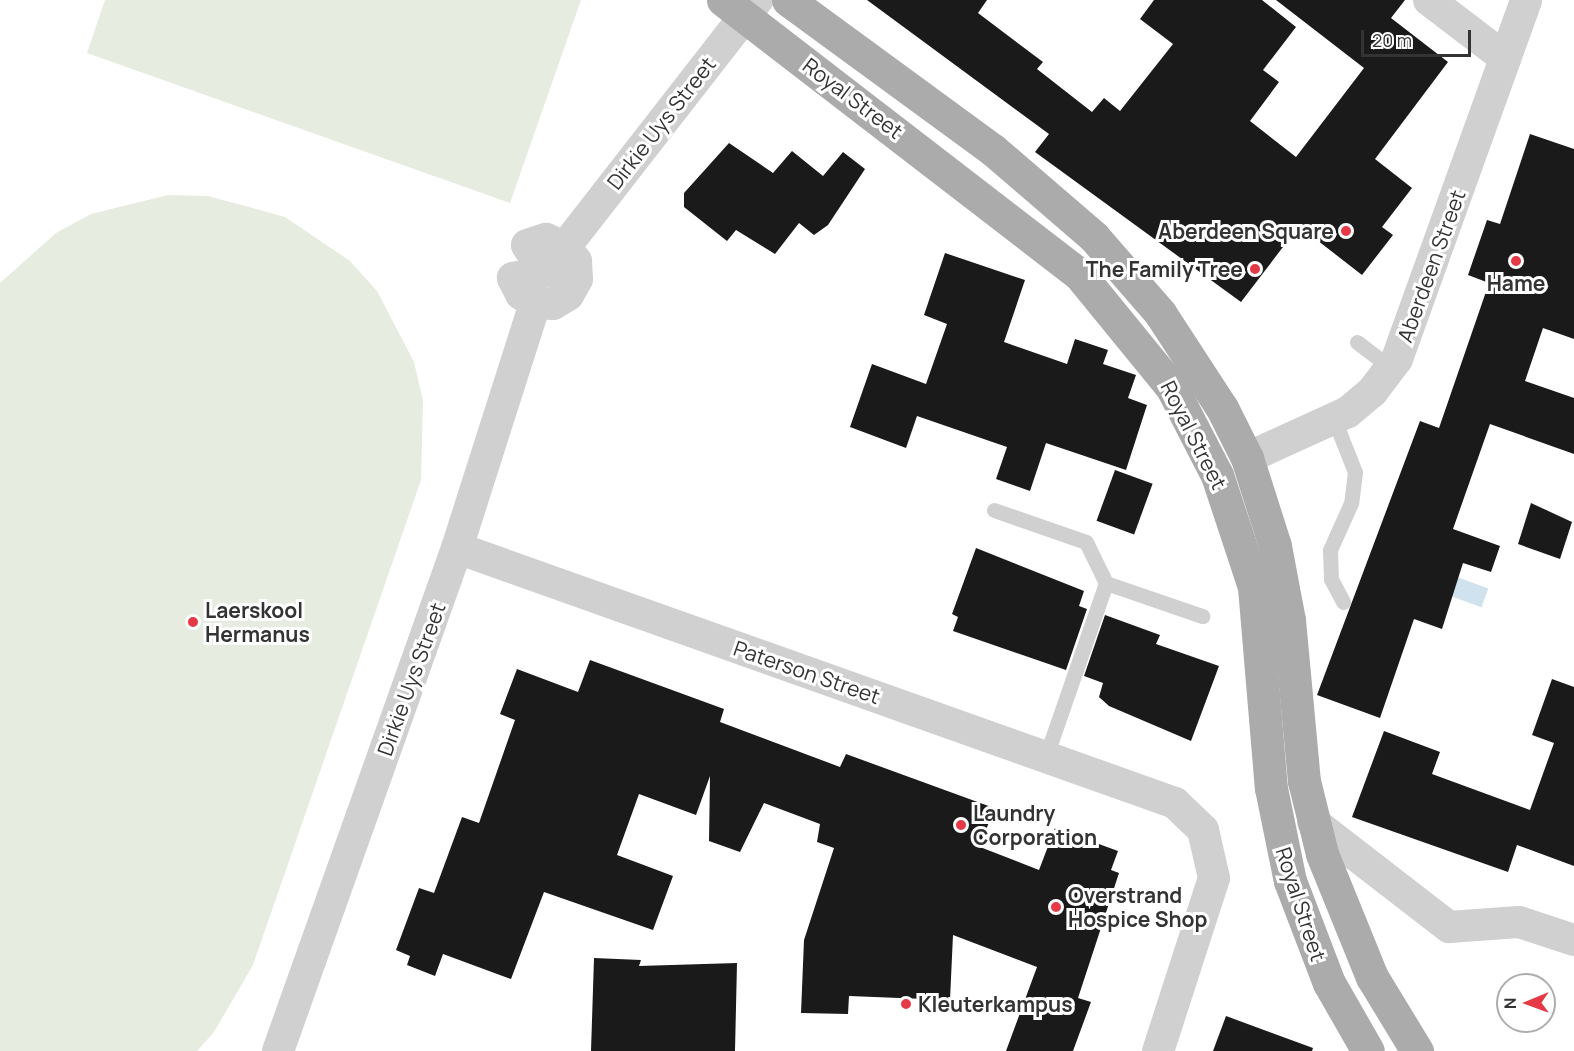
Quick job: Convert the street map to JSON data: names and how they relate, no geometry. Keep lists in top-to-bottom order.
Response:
{
  "streets": {
    "main road": ["Royal Street"],
    "street": ["Dirkie Uys Street", "Aberdeen Street", "Paterson Street"]
  },
  "crossings": [
    ["Royal Street", "Dirkie Uys Street"],
    ["Royal Street", "Aberdeen Street"],
    ["Dirkie Uys Street", "Paterson Street"]
  ],
  "places": [
    "Aberdeen Square",
    "Hame",
    "The Family Tree",
    "Laerskool Hermanus",
    "Laundry Corporation",
    "Overstrand Hospice Shop",
    "Kleuterkampus"
  ],
  "scale_bar": "20 m",
  "north": "left"
}
